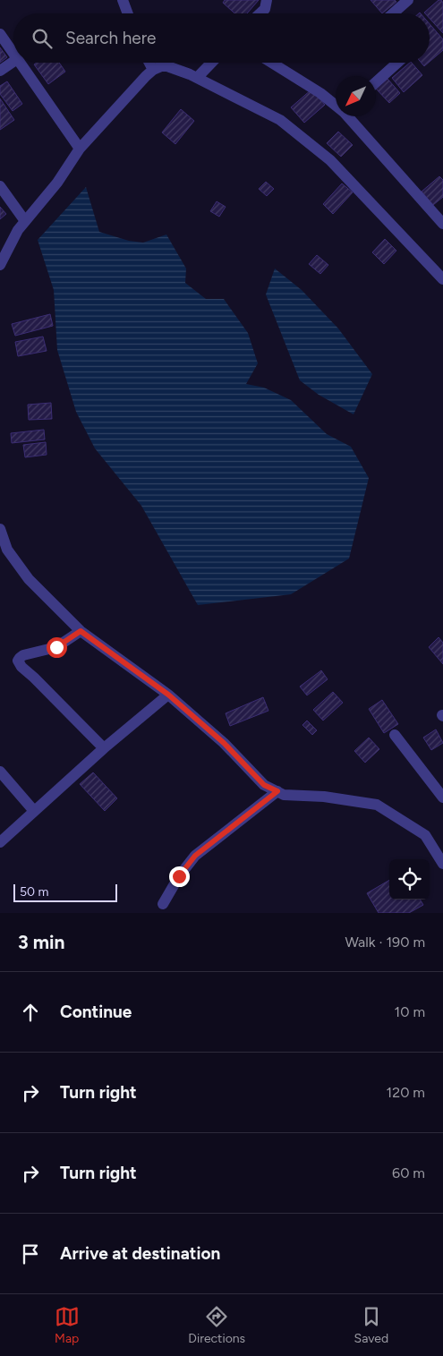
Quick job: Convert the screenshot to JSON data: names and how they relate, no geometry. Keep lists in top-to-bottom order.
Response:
{
  "scale_bar": "50 m",
  "north": "bottom left",
  "page": {
    "search": "Search here",
    "scale": "50 m",
    "heading": ["3 min", "Walk · 190 m"],
    "list": [
      ["Continue", "10 m"],
      ["Turn right", "120 m"],
      ["Turn right", "60 m"],
      "Arrive at destination"
    ],
    "nav": ["Map", "Directions", "Saved"]
  }
}
